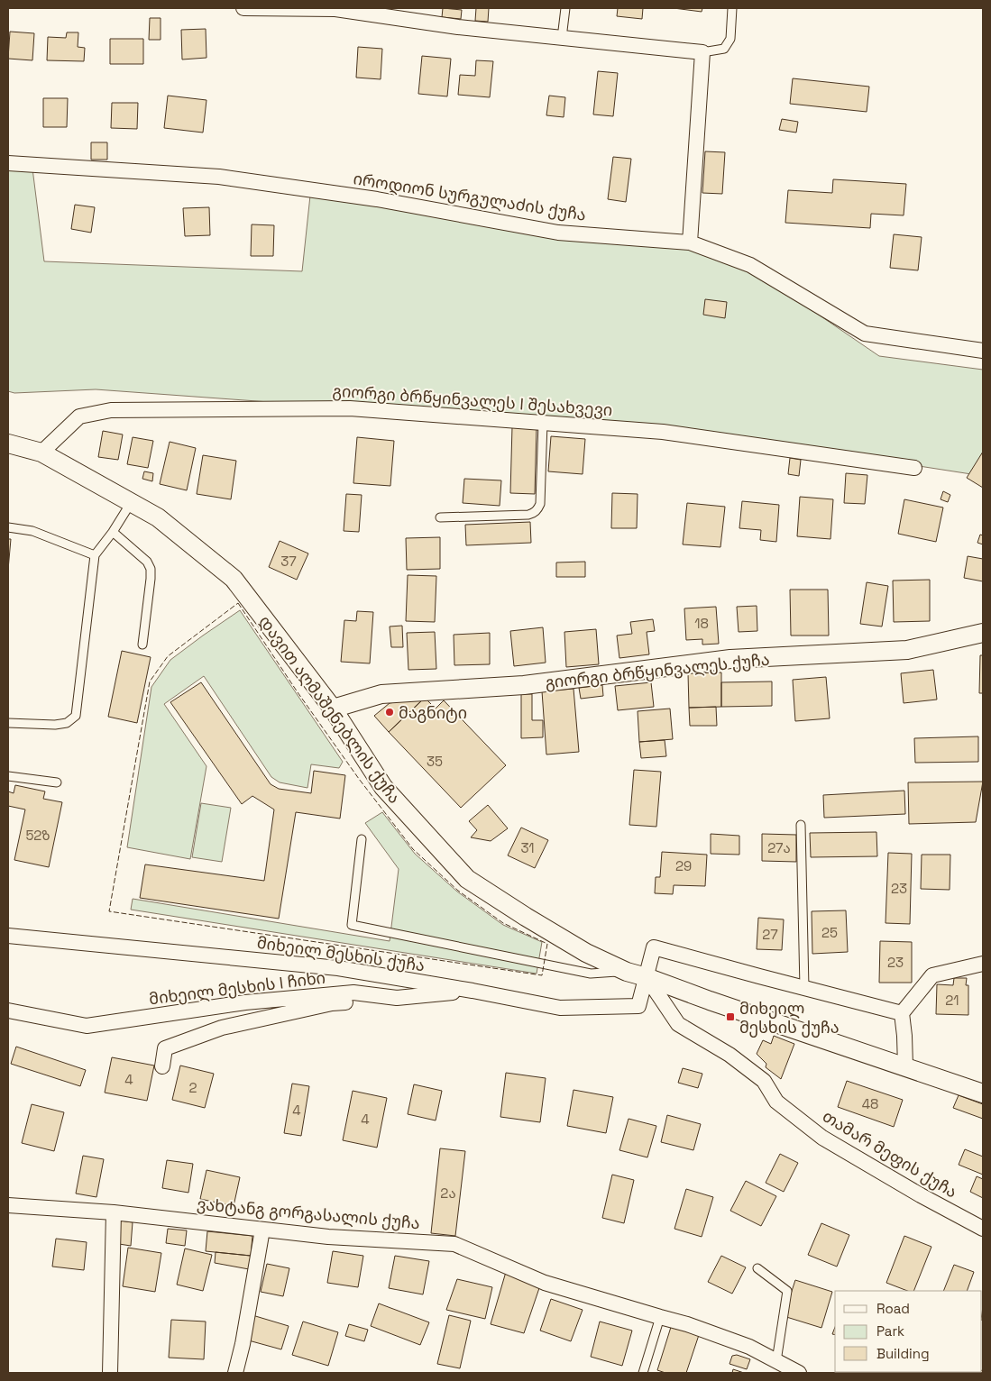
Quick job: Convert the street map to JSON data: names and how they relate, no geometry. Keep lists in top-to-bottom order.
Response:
{
  "streets": {
    "street": [
      "იროდიონ სურგულაძის ქუჩა",
      "გიორგი ბრწყინვალეს I შესახვევი",
      "გიორგი ბრწყინვალეს ქუჩა",
      "დავით აღმაშენებლის ქუჩა",
      "მიხეილ მესხის ქუჩა",
      "მიხეილ მესხის I ჩიხი",
      "თამარ მეფის ქუჩა",
      "ვახტანგ გორგასალის ქუჩა"
    ]
  },
  "crossings": [
    ["გიორგი ბრწყინვალეს I შესახვევი", "დავით აღმაშენებლის ქუჩა"],
    ["გიორგი ბრწყინვალეს ქუჩა", "დავით აღმაშენებლის ქუჩა"],
    ["დავით აღმაშენებლის ქუჩა", "მიხეილ მესხის ქუჩა"],
    ["დავით აღმაშენებლის ქუჩა", "თამარ მეფის ქუჩა"],
    ["მიხეილ მესხის ქუჩა", "მიხეილ მესხის I ჩიხი"],
    ["მიხეილ მესხის ქუჩა", "თამარ მეფის ქუჩა"]
  ],
  "places": {
    "other": ["მაგნიტი"],
    "transit": ["მიხეილ მესხის ქუჩა"]
  },
  "house_numbers": [
    "37",
    "18",
    "35",
    "52ზ",
    "31",
    "27ა",
    "29",
    "23",
    "25",
    "27",
    "23",
    "21",
    "4",
    "2",
    "48",
    "4",
    "4",
    "2ა"
  ],
  "legend": ["Road", "Park", "Building"]
}
